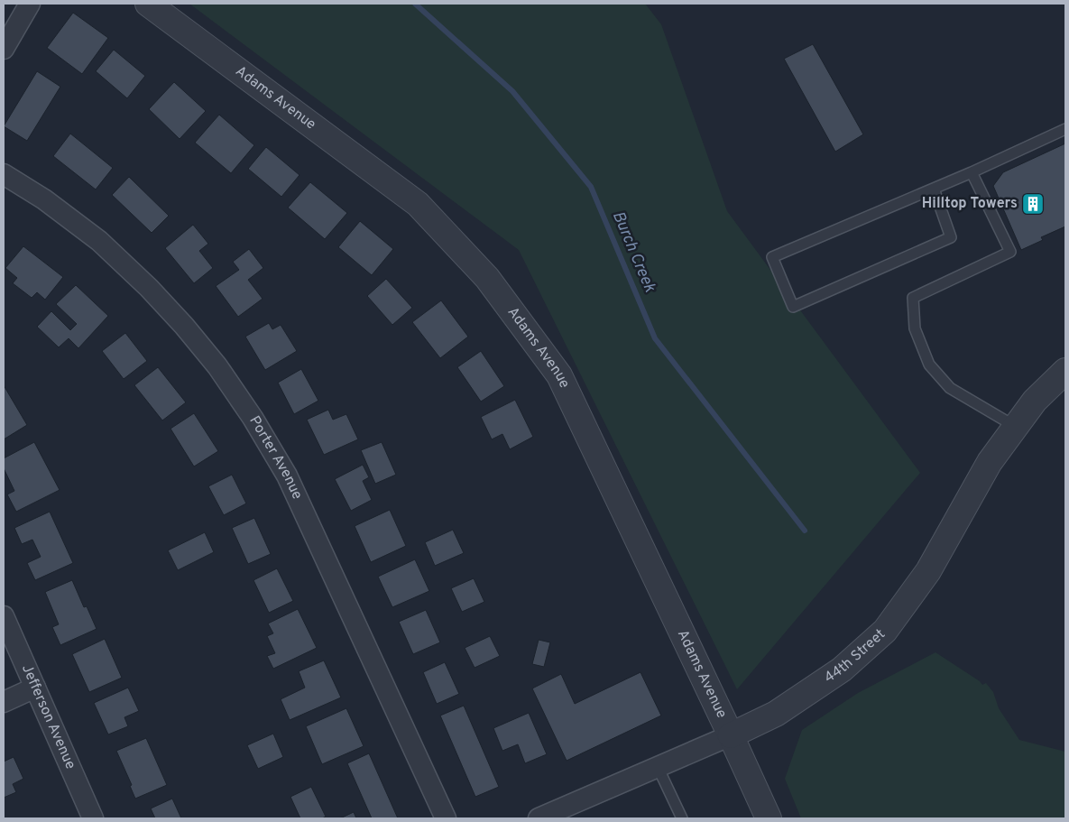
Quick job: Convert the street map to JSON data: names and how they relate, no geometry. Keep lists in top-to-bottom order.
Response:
{
  "streets": {
    "street": [
      "Adams Avenue",
      "Porter Avenue",
      "44th Street",
      "Jefferson Avenue"
    ]
  },
  "crossings": [
    ["Adams Avenue", "44th Street"]
  ],
  "water": ["Burch Creek"],
  "places": {
    "building": ["Hilltop Towers"]
  }
}
